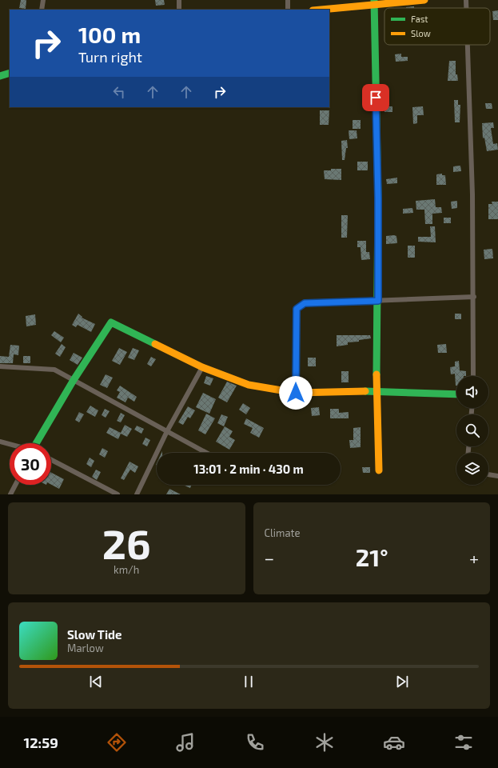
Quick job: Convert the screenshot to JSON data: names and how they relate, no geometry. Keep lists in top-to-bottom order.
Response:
{
  "legend": ["Fast", "Slow"],
  "page": {
    "turn": ["100 m", "Turn right"],
    "limit": "30",
    "trip": "13:01 · 2 min · 430 m",
    "tile": [
      ["26", "km/h"],
      "Climate"
    ],
    "heat": ["−", "21°", "+"],
    "song": ["Slow Tide", "Marlow"],
    "tabs": "12:59"
  }
}
